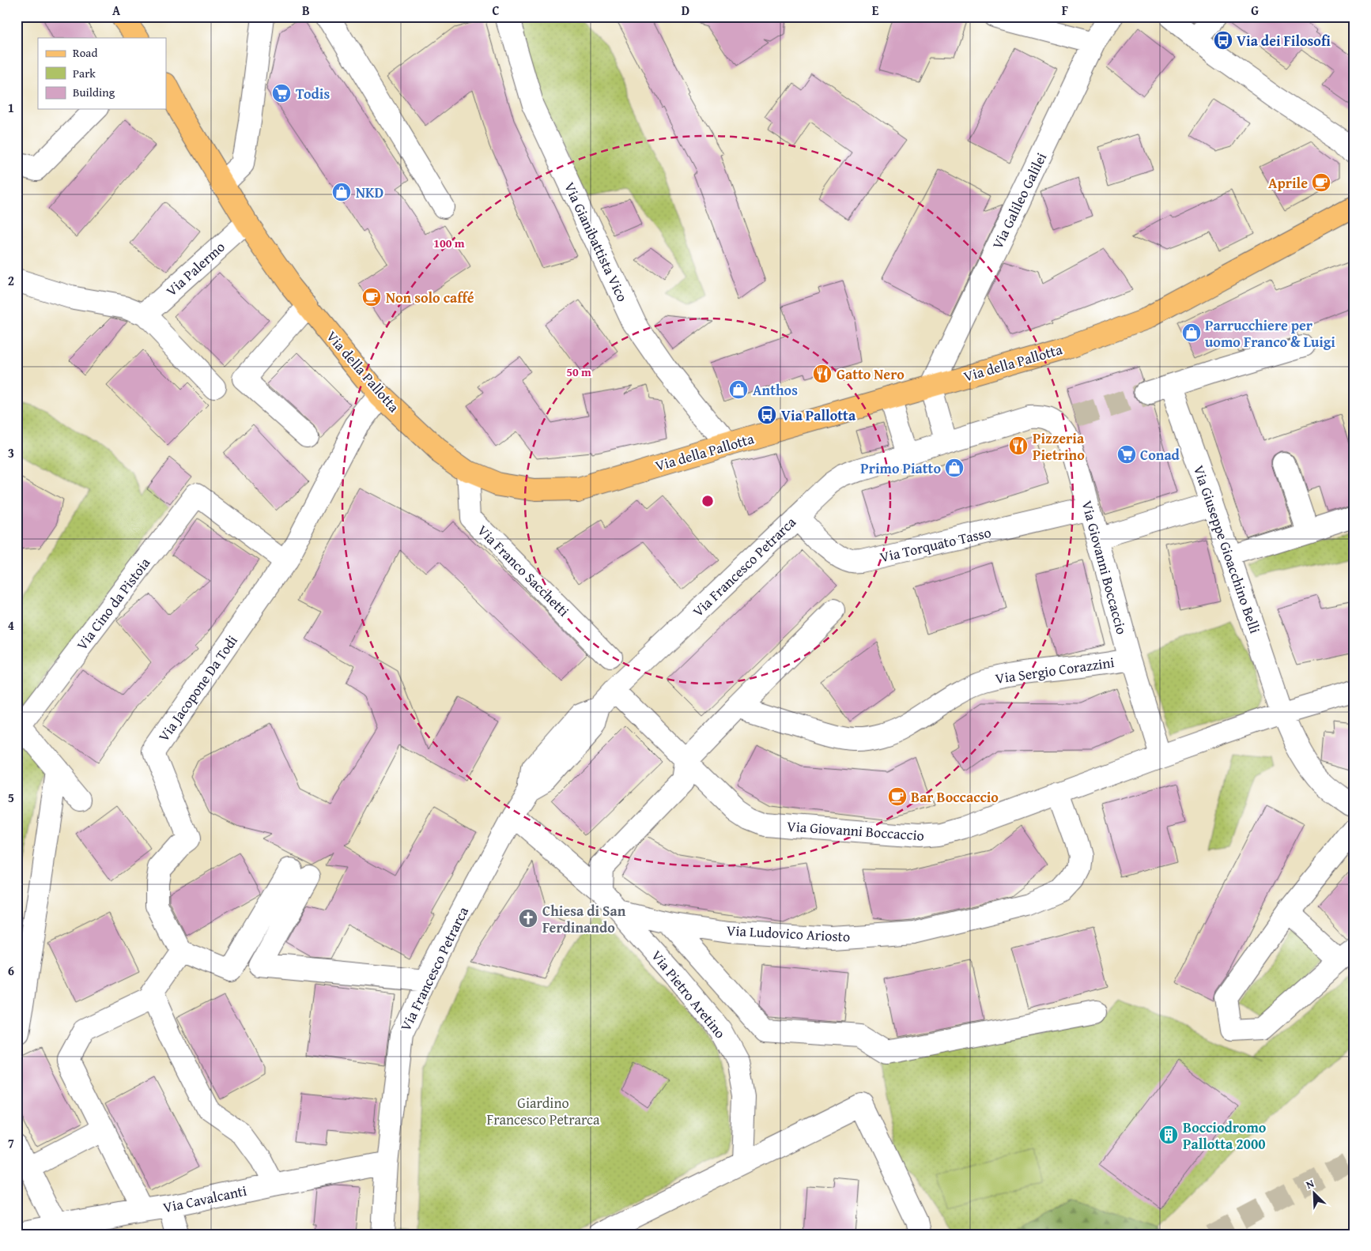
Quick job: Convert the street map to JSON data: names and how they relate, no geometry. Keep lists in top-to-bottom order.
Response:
{
  "streets": {
    "main road": ["Via della Pallotta"],
    "street": [
      "Via Galileo Galilei",
      "Via Gianibattista Vico",
      "Via Palermo",
      "Via Torquato Tasso",
      "Via Giuseppe Gioacchino Belli",
      "Via Francesco Petrarca",
      "Via Giovanni Boccaccio",
      "Via Franco Sacchetti",
      "Via Cino da Pistoia",
      "Via Sergio Corazzini",
      "Via Jacopone Da Todi",
      "Via Ludovico Ariosto",
      "Via Pietro Aretino",
      "Via Cavalcanti"
    ]
  },
  "crossings": [
    ["Via Galileo Galilei", "Via della Pallotta"],
    ["Via Gianibattista Vico", "Via della Pallotta"],
    ["Via Palermo", "Via della Pallotta"],
    ["Via della Pallotta", "Via Franco Sacchetti"],
    ["Via della Pallotta", "Via Jacopone Da Todi"],
    ["Via Torquato Tasso", "Via Francesco Petrarca"],
    ["Via Torquato Tasso", "Via Giovanni Boccaccio"],
    ["Via Giuseppe Gioacchino Belli", "Via Giovanni Boccaccio"],
    ["Via Francesco Petrarca", "Via Giovanni Boccaccio"],
    ["Via Francesco Petrarca", "Via Cavalcanti"],
    ["Via Giovanni Boccaccio", "Via Sergio Corazzini"],
    ["Via Giovanni Boccaccio", "Via Ludovico Ariosto"],
    ["Via Cino da Pistoia", "Via Jacopone Da Todi"],
    ["Via Ludovico Ariosto", "Via Pietro Aretino"]
  ],
  "parks": ["Giardino Francesco Petrarca"],
  "places": {
    "bus stop": ["Via dei Filosofi", "Via Pallotta"],
    "supermarket": ["Todis", "Conad"],
    "cafe": ["Aprile", "Non solo caffé", "Bar Boccaccio"],
    "shop": [
      "NKD",
      "Parrucchiere per uomo Franco & Luigi",
      "Anthos",
      "Primo Piatto"
    ],
    "restaurant": ["Gatto Nero", "Pizzeria Pietrino"],
    "church": ["Chiesa di San Ferdinando"],
    "building": ["Bocciodromo Pallotta 2000"]
  },
  "legend": ["Road", "Park", "Building"],
  "north": "top left",
  "grid": {
    "columns": [
      "A",
      "B",
      "C",
      "D",
      "E",
      "F",
      "G"
    ],
    "rows": [
      "1",
      "2",
      "3",
      "4",
      "5",
      "6",
      "7"
    ]
  },
  "rings": ["100 m", "50 m"]
}
